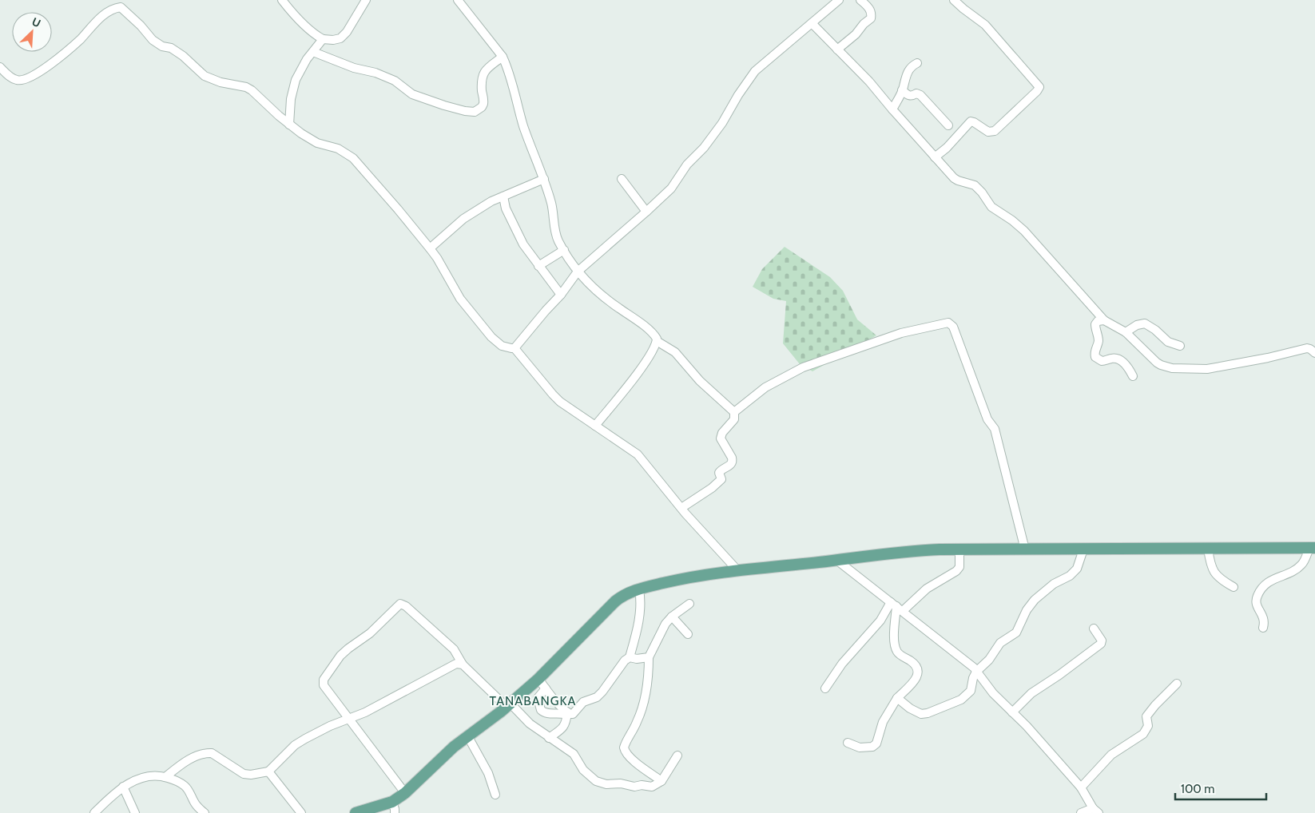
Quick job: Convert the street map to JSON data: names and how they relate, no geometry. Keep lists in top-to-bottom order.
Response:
{
  "districts": ["TANABANGKA"],
  "scale_bar": "100 m",
  "north": "top right"
}
